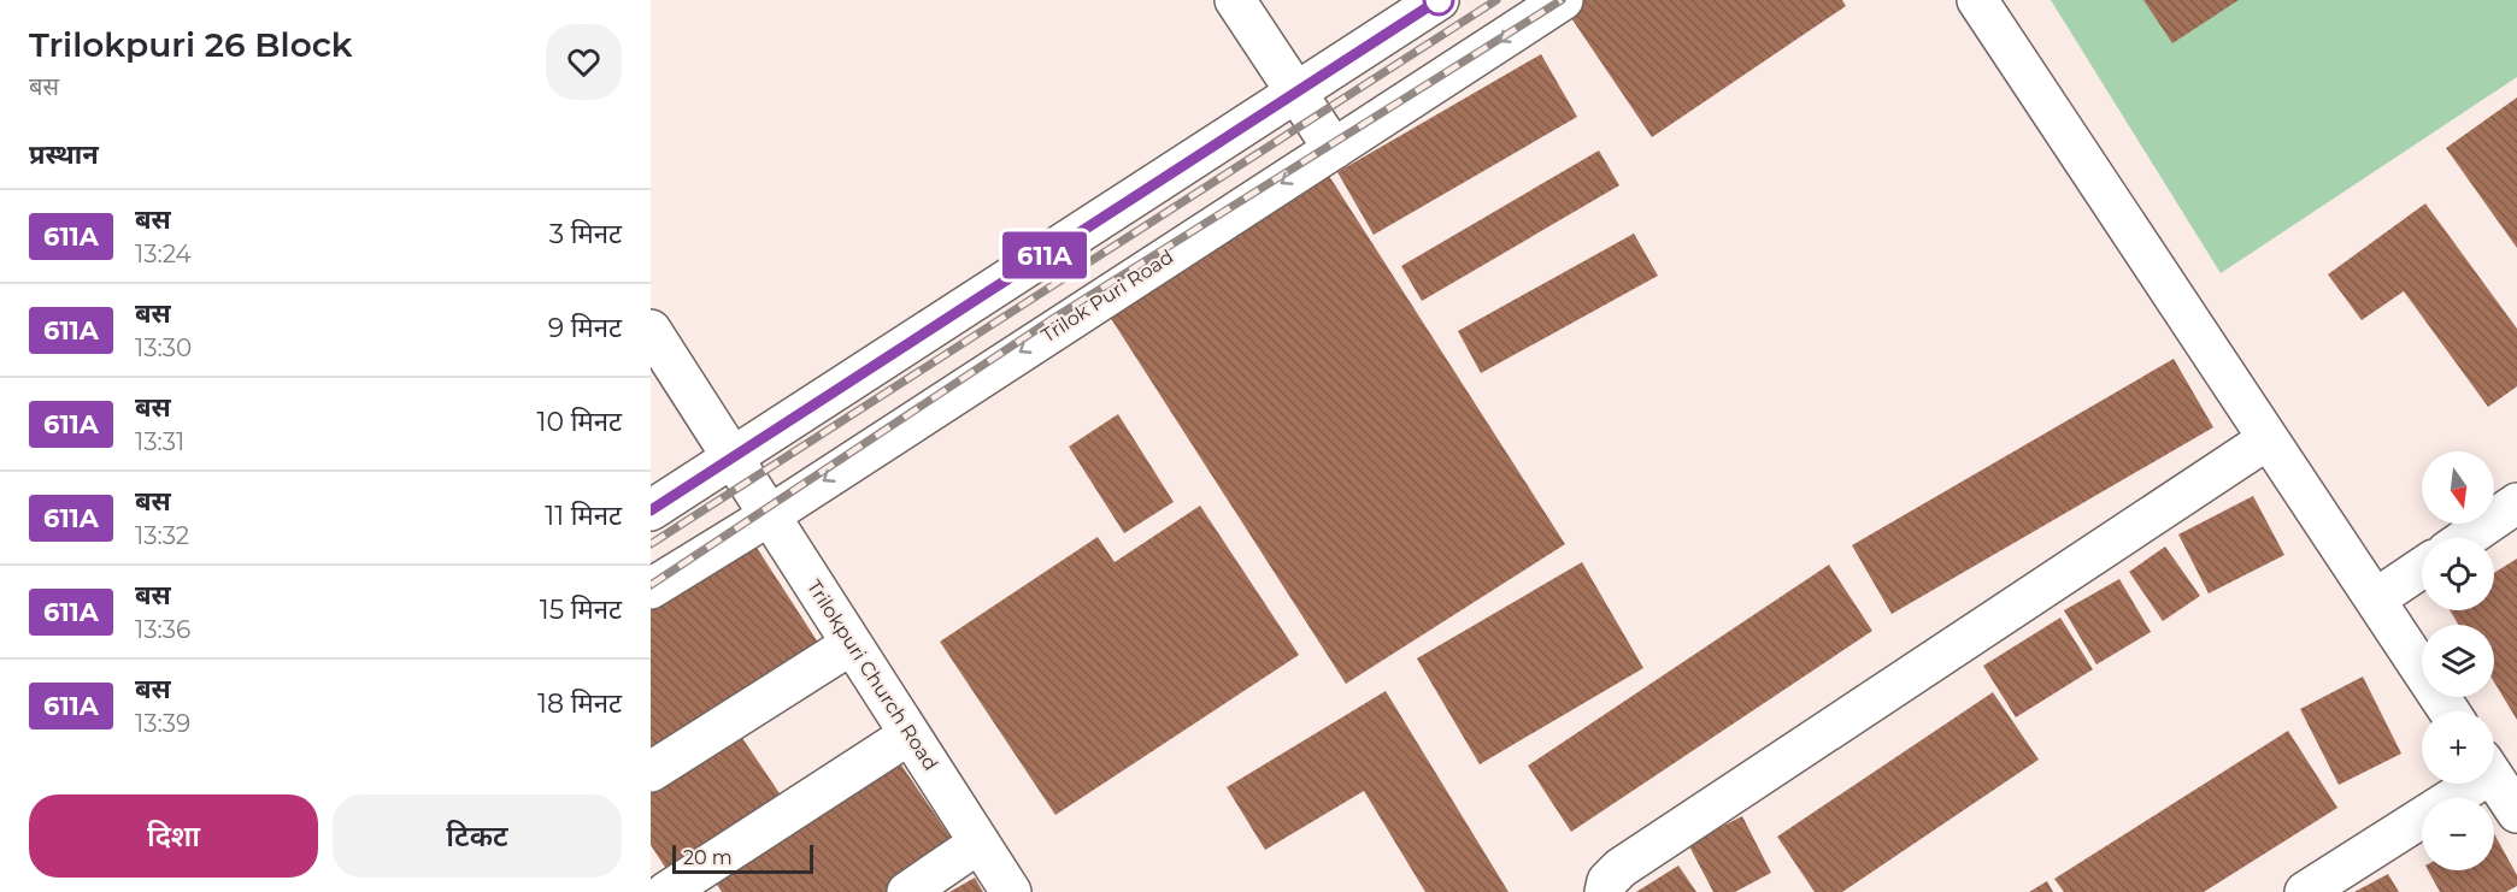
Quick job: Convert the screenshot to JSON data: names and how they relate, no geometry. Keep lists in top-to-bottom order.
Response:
{
  "streets": {
    "street": ["Trilok Puri Road", "Trilokpuri Church Road"]
  },
  "crossings": [
    ["Trilok Puri Road", "Trilokpuri Church Road"]
  ],
  "lines": ["bus line 611A"],
  "scale_bar": "20 m",
  "north": "bottom",
  "page": {
    "heading": [
      ["Trilokpuri 26 Block", "बस"],
      "प्रस्थान"
    ],
    "on_map": "611A",
    "list": [
      {
        "mark": "611A",
        "name": "बस",
        "note": "13:24",
        "value": "3 मिनट"
      },
      {
        "mark": "611A",
        "name": "बस",
        "note": "13:30",
        "value": "9 मिनट"
      },
      {
        "mark": "611A",
        "name": "बस",
        "note": "13:31",
        "value": "10 मिनट"
      },
      {
        "mark": "611A",
        "name": "बस",
        "note": "13:32",
        "value": "11 मिनट"
      },
      {
        "mark": "611A",
        "name": "बस",
        "note": "13:36",
        "value": "15 मिनट"
      },
      {
        "mark": "611A",
        "name": "बस",
        "note": "13:39",
        "value": "18 मिनट"
      }
    ],
    "map_buttons": ["+", "−"],
    "buttons": ["दिशा", "टिकट"],
    "scale": "20 m"
  }
}
